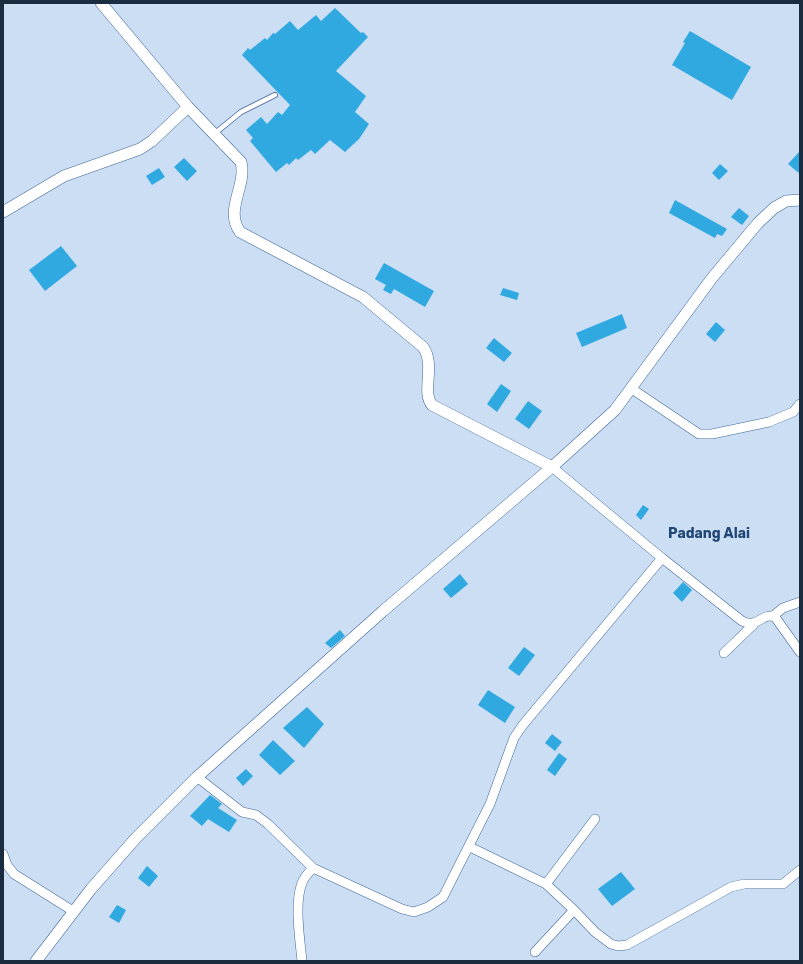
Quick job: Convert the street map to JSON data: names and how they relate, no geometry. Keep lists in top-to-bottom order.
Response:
{
  "districts": ["Padang Alai"]
}
